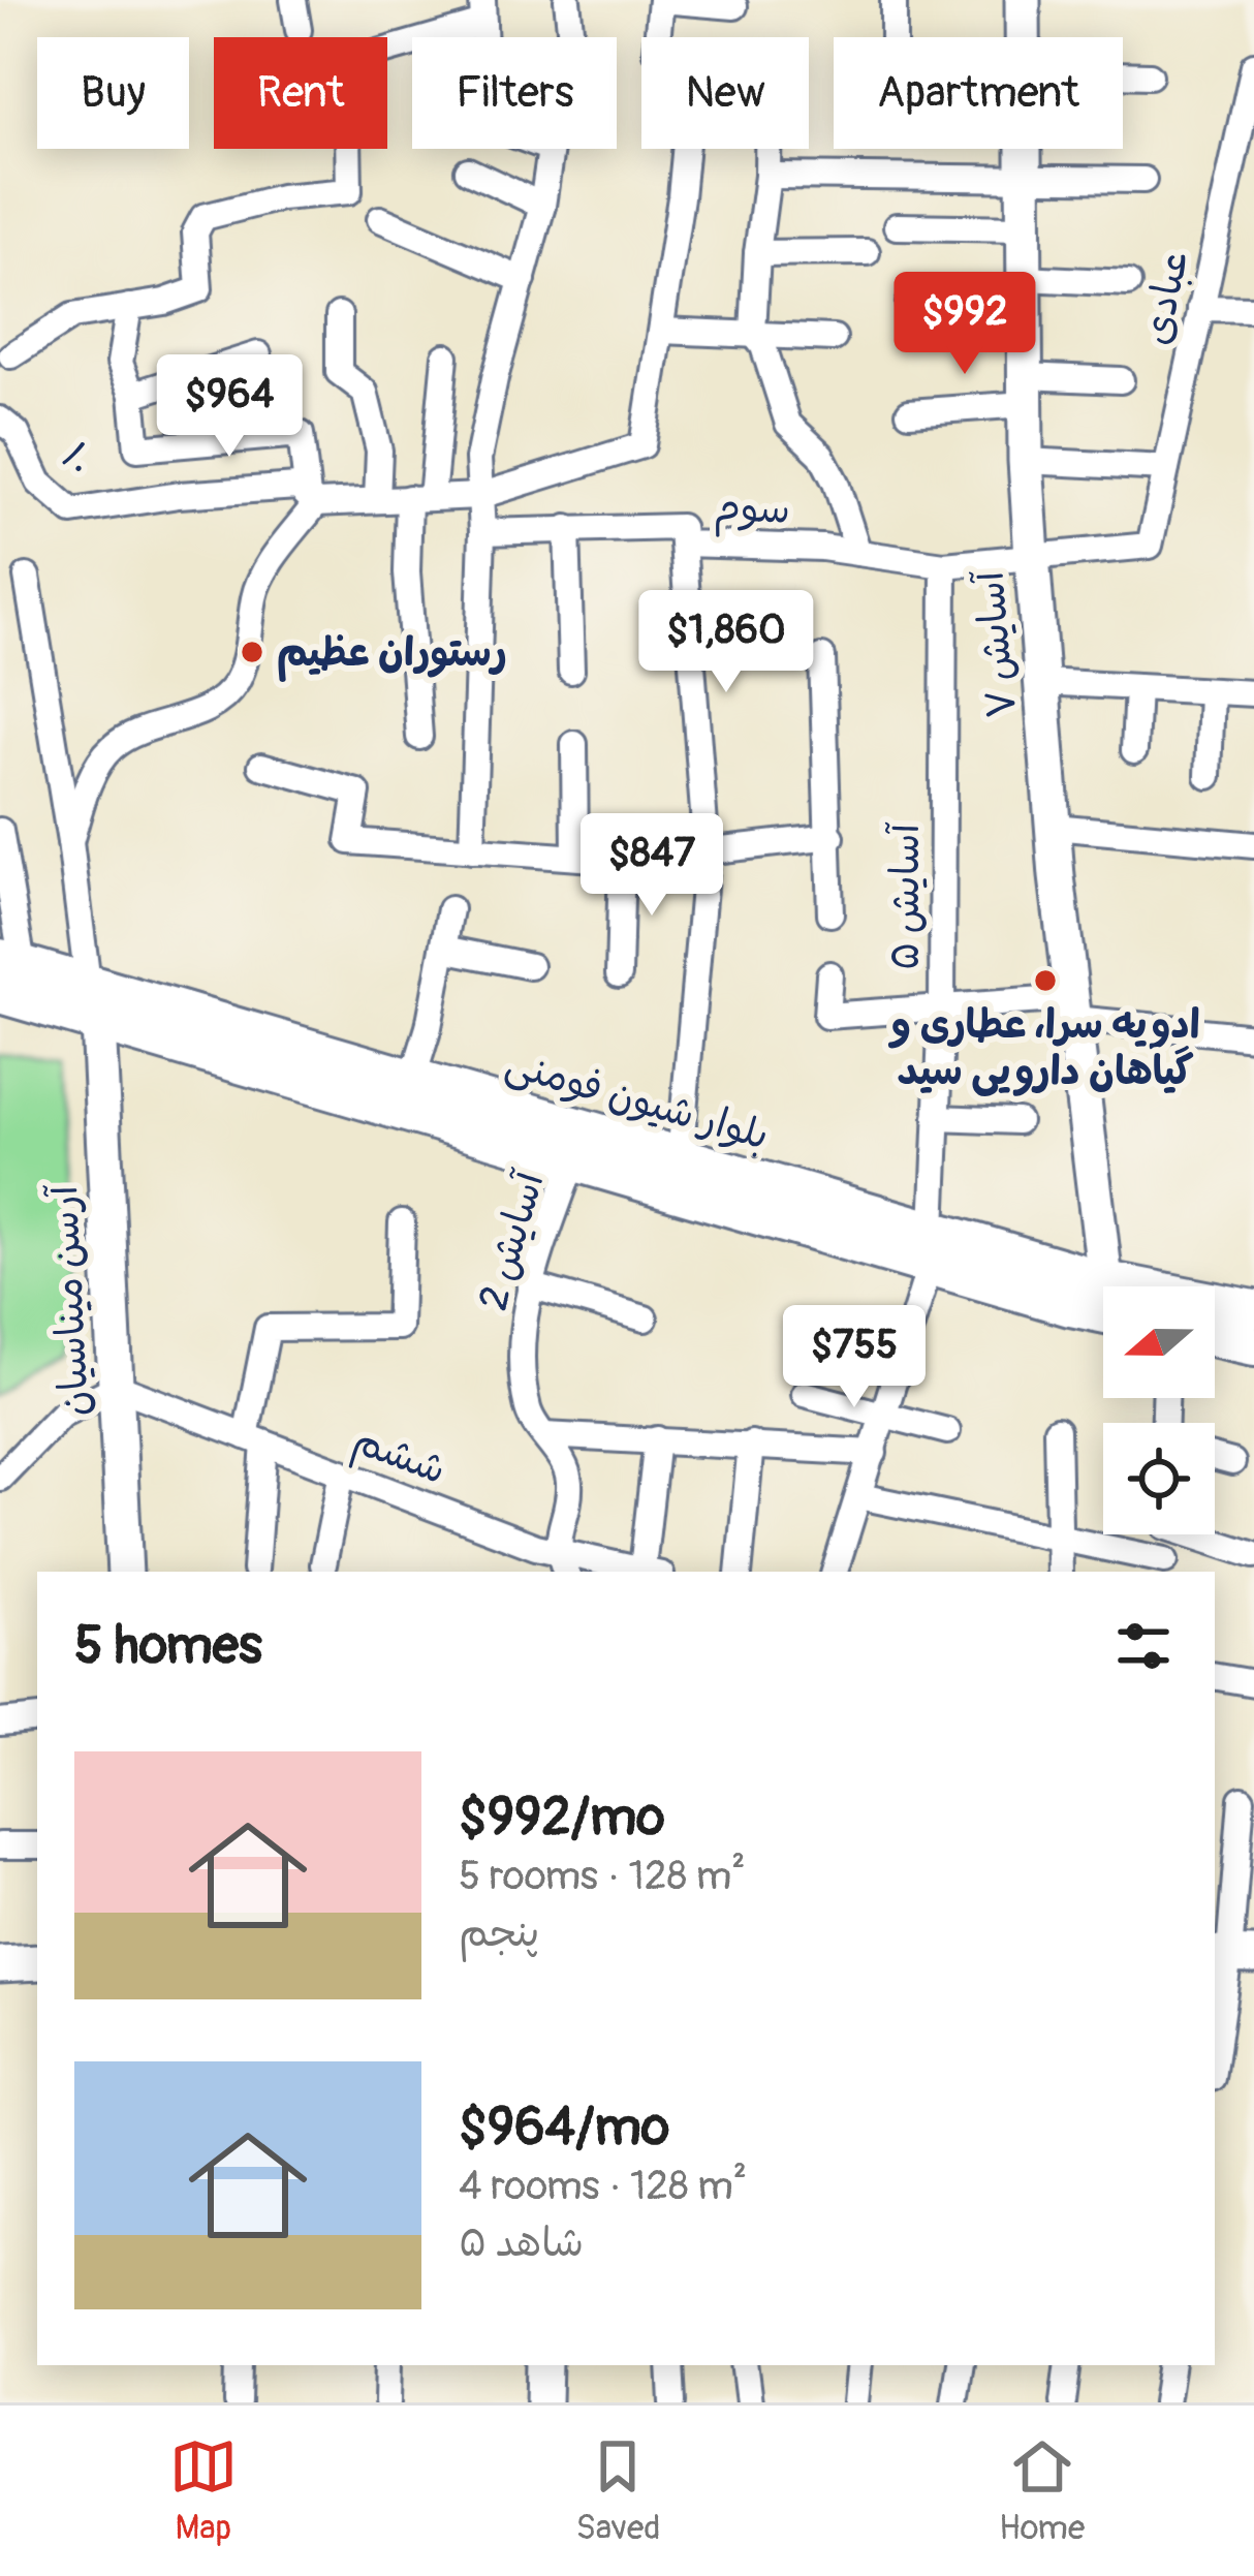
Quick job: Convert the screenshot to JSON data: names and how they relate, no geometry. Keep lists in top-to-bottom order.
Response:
{
  "streets": {
    "main road": ["بلوار شیون فومنی"],
    "street": [
      "عبادی",
      "۱۰",
      "سوم",
      "آسایش ۷",
      "آسایش ۵",
      "آسایش 2",
      "آرسن میناسیان",
      "ششم"
    ]
  },
  "crossings": [
    ["عبادی", "سوم"],
    ["سوم", "آسایش ۷"],
    ["سوم", "آسایش ۵"],
    ["آسایش ۷", "بلوار شیون فومنی"],
    ["آسایش ۵", "بلوار شیون فومنی"],
    ["بلوار شیون فومنی", "آسایش 2"],
    ["بلوار شیون فومنی", "آرسن میناسیان"],
    ["آسایش 2", "ششم"],
    ["آرسن میناسیان", "ششم"]
  ],
  "places": ["رستوران عظیم", "ادویه سرا، عطاری و گیاهان دارویی سید"],
  "north": "left",
  "page": {
    "chip": [
      "Buy",
      "Rent",
      "Filters",
      "New",
      "Apartment"
    ],
    "price": [
      "$992",
      "$964",
      "$1,860",
      "$847",
      "$755"
    ],
    "heading": "5 homes",
    "list": [
      {
        "name": "$992/mo",
        "note": "5 rooms · 128 m² · پنجم"
      },
      {
        "name": "$964/mo",
        "note": "4 rooms · 128 m² · شاهد ۵"
      }
    ],
    "tabs": ["Map", "Saved", "Home"]
  }
}
